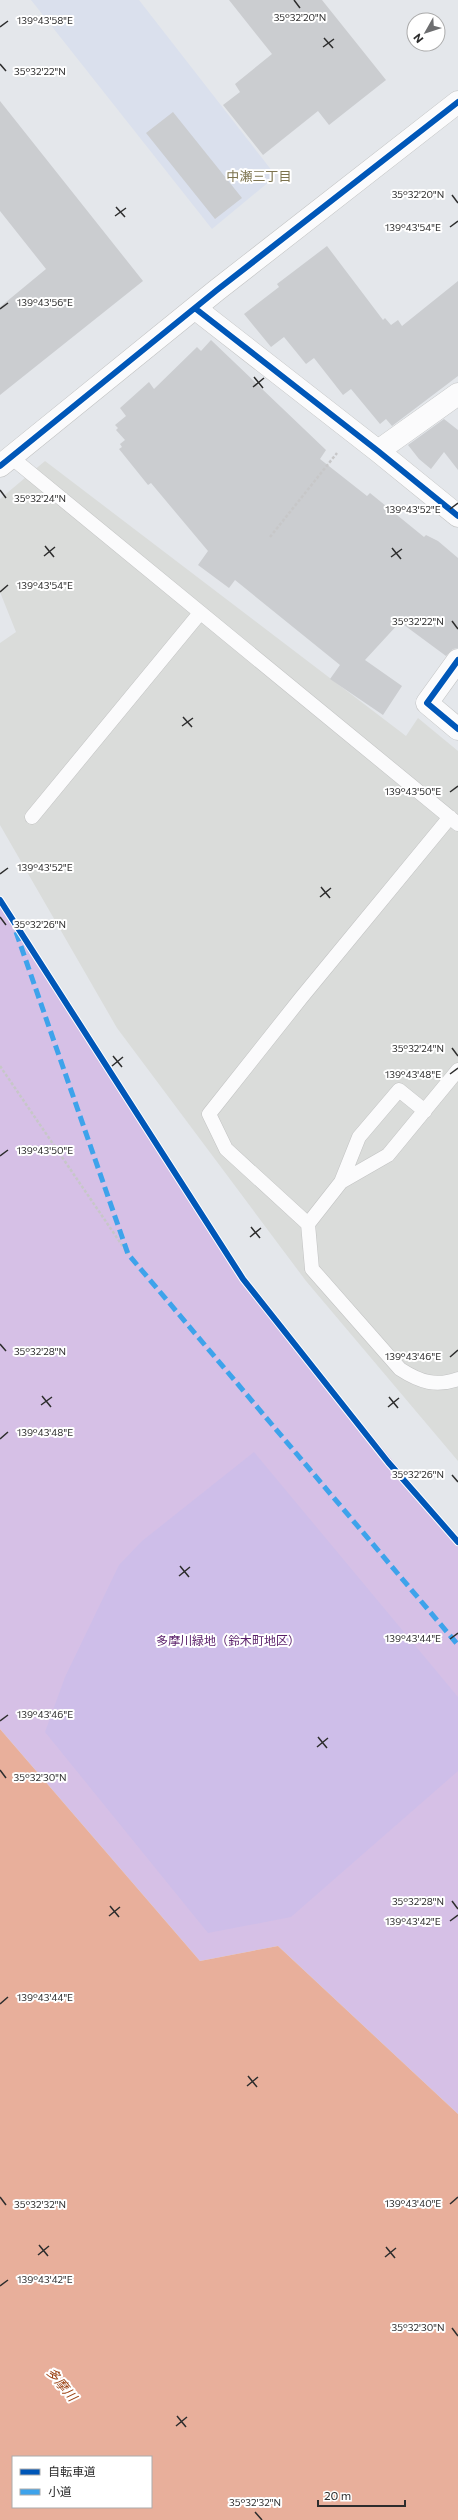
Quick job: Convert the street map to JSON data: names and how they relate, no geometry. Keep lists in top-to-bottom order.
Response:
{
  "districts": ["中瀬三丁目"],
  "water": ["多摩川"],
  "parks": ["多摩川緑地（鈴木町地区）"],
  "legend": ["自転車道", "小道"],
  "scale_bar": "20 m",
  "north": "bottom left",
  "coordinates": [
    "35°32'20\"N",
    "139°43'58\"E",
    "35°32'22\"N",
    "139°43'54\"E",
    "139°43'56\"E",
    "35°32'24\"N",
    "139°43'52\"E",
    "139°43'50\"E",
    "35°32'26\"N",
    "139°43'48\"E",
    "35°32'28\"N",
    "139°43'46\"E",
    "139°43'44\"E",
    "35°32'30\"N",
    "139°43'42\"E",
    "139°43'40\"E",
    "35°32'32\"N"
  ]
}
